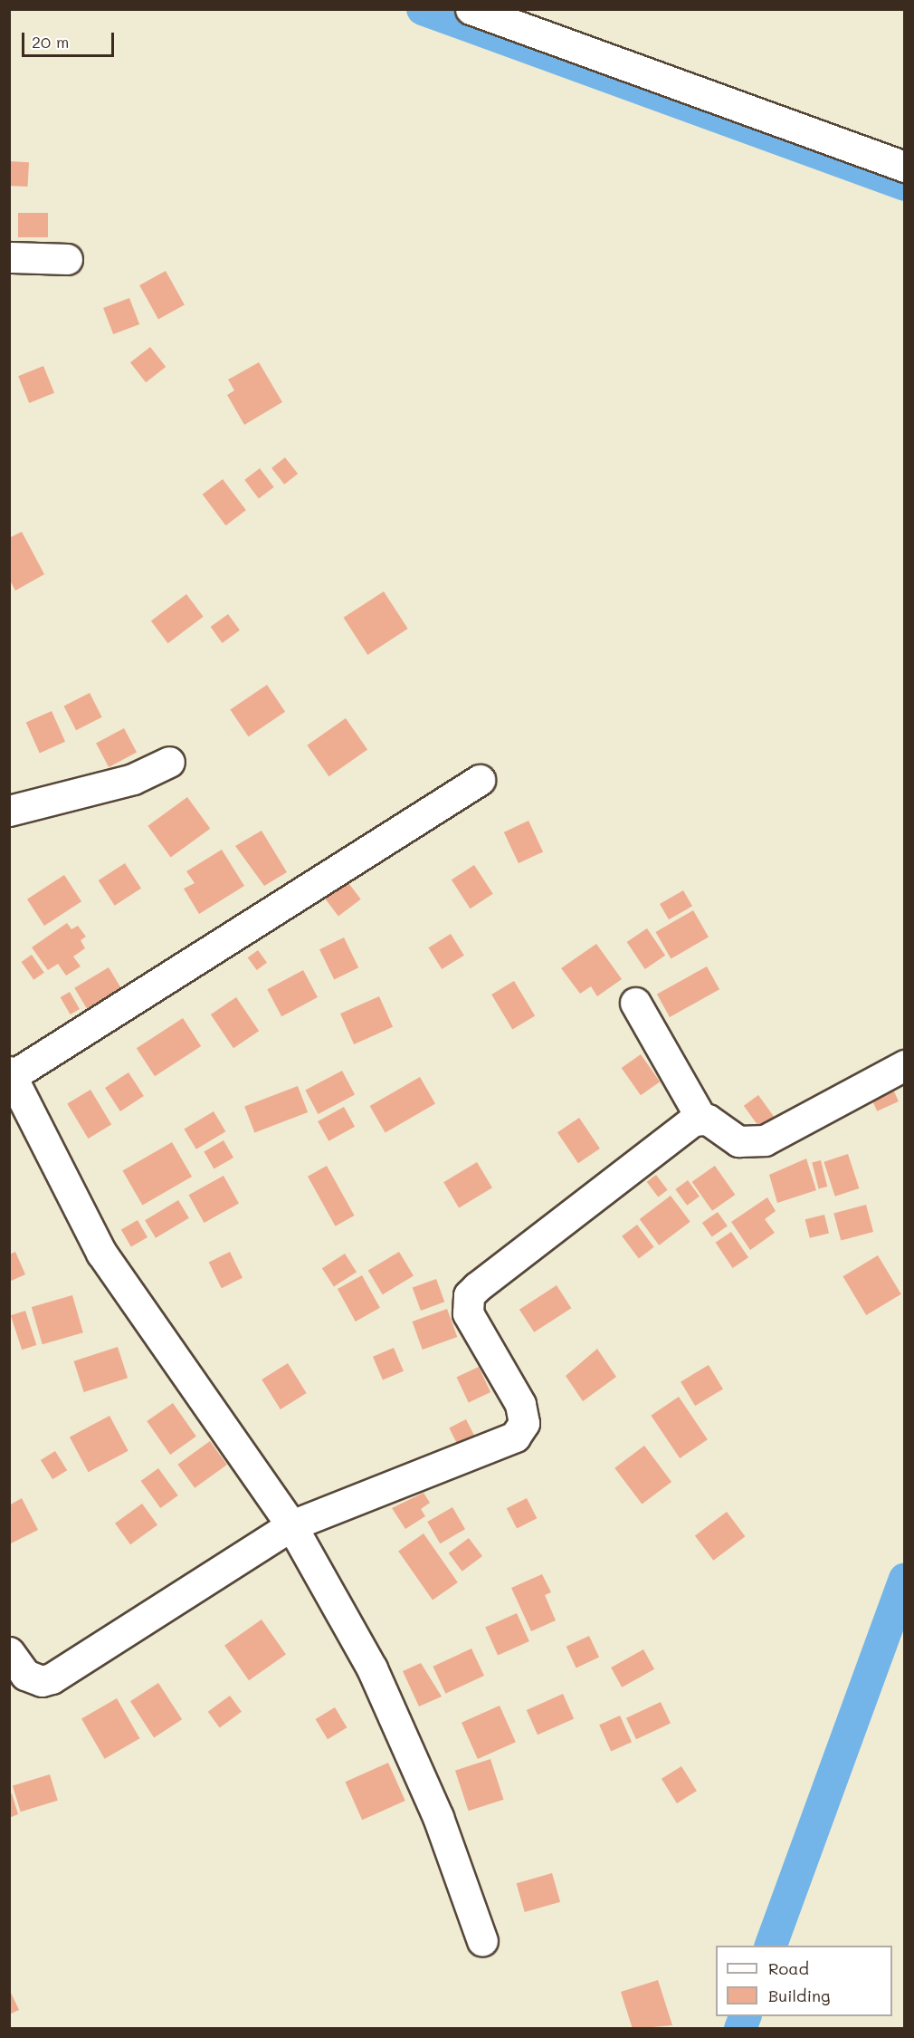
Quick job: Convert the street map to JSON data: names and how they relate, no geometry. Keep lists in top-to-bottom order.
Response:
{
  "legend": ["Road", "Building"],
  "scale_bar": "20 m"
}
